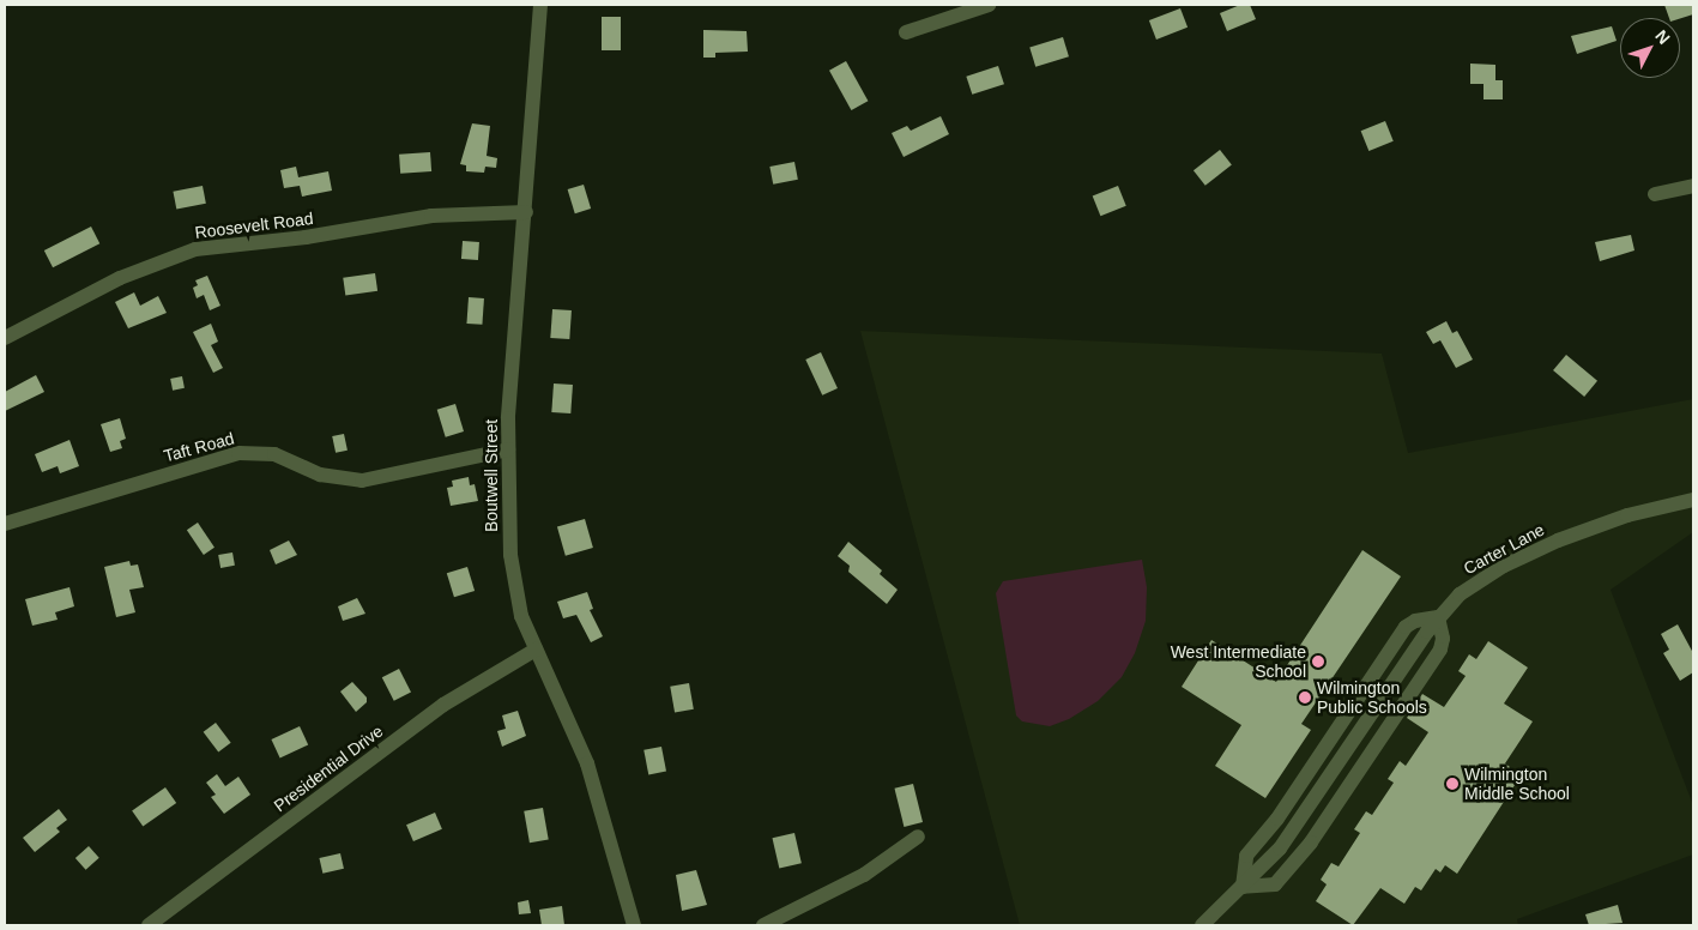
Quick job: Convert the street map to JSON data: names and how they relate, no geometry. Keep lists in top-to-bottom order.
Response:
{
  "streets": {
    "street": [
      "Roosevelt Road",
      "Taft Road",
      "Boutwell Street",
      "Carter Lane",
      "Presidential Drive"
    ]
  },
  "crossings": [
    ["Roosevelt Road", "Boutwell Street"],
    ["Taft Road", "Boutwell Street"],
    ["Boutwell Street", "Presidential Drive"]
  ],
  "places": ["West Intermediate School", "Wilmington Public Schools", "Wilmington Middle School"],
  "north": "top right"
}
